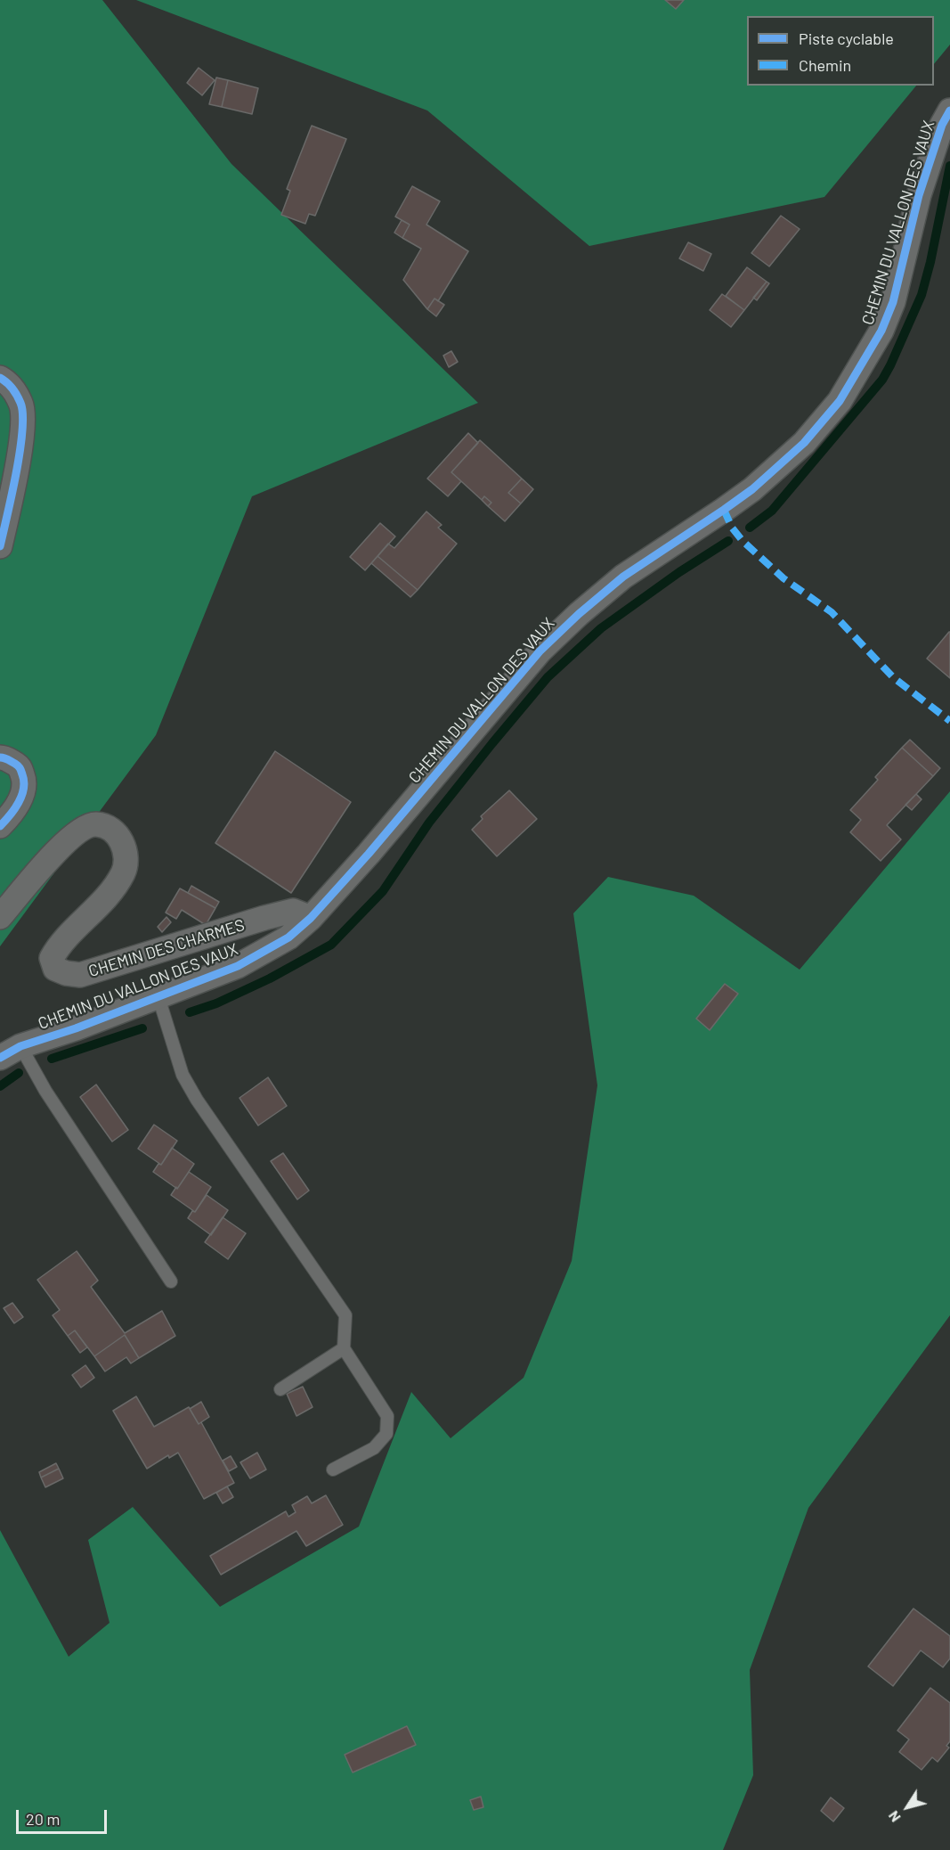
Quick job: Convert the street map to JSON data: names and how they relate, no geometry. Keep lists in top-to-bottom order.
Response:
{
  "streets": {
    "street": ["CHEMIN DU VALLON DES VAUX", "CHEMIN DES CHARMES"]
  },
  "crossings": [
    ["CHEMIN DU VALLON DES VAUX", "CHEMIN DES CHARMES"]
  ],
  "legend": ["Piste cyclable", "Chemin"],
  "scale_bar": "20 m",
  "north": "bottom left"
}
